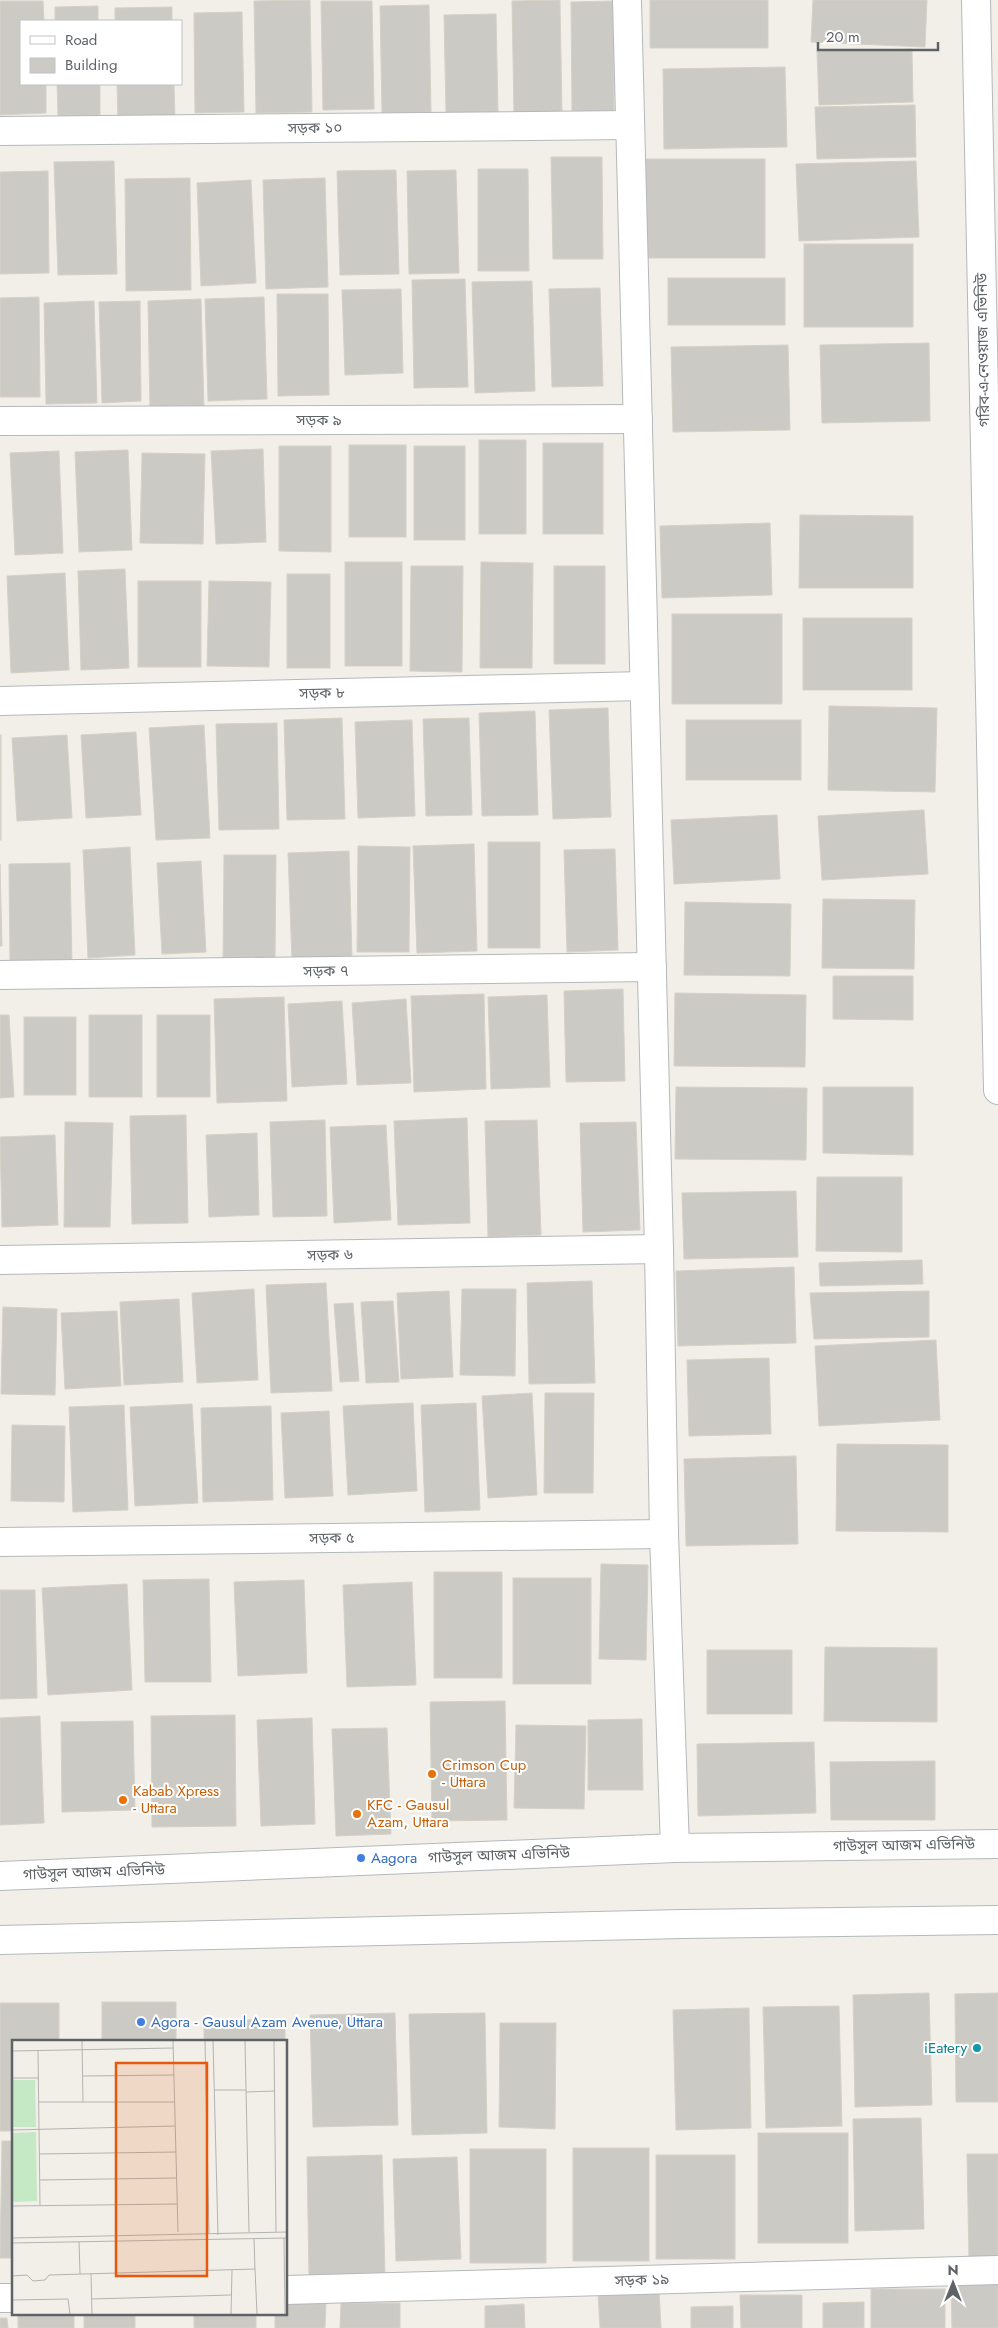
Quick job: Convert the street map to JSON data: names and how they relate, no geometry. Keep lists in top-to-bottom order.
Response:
{
  "streets": {
    "street": [
      "সড়ক ১০",
      "গরিব-এ-নেওয়াজ এভিনিউ",
      "সড়ক ৯",
      "সড়ক ৮",
      "সড়ক ৭",
      "সড়ক ৬",
      "সড়ক ৫",
      "গাউসুল আজম এভিনিউ",
      "সড়ক ১৯"
    ]
  },
  "places": [
    "Crimson Cup - Uttara",
    "Kabab Xpress - Uttara",
    "KFC - Gausul Azam, Uttara",
    "Aagora",
    "Agora - Gausul Azam Avenue, Uttara",
    "iEatery"
  ],
  "legend": ["Road", "Building"],
  "scale_bar": "20 m",
  "north": "top"
}
